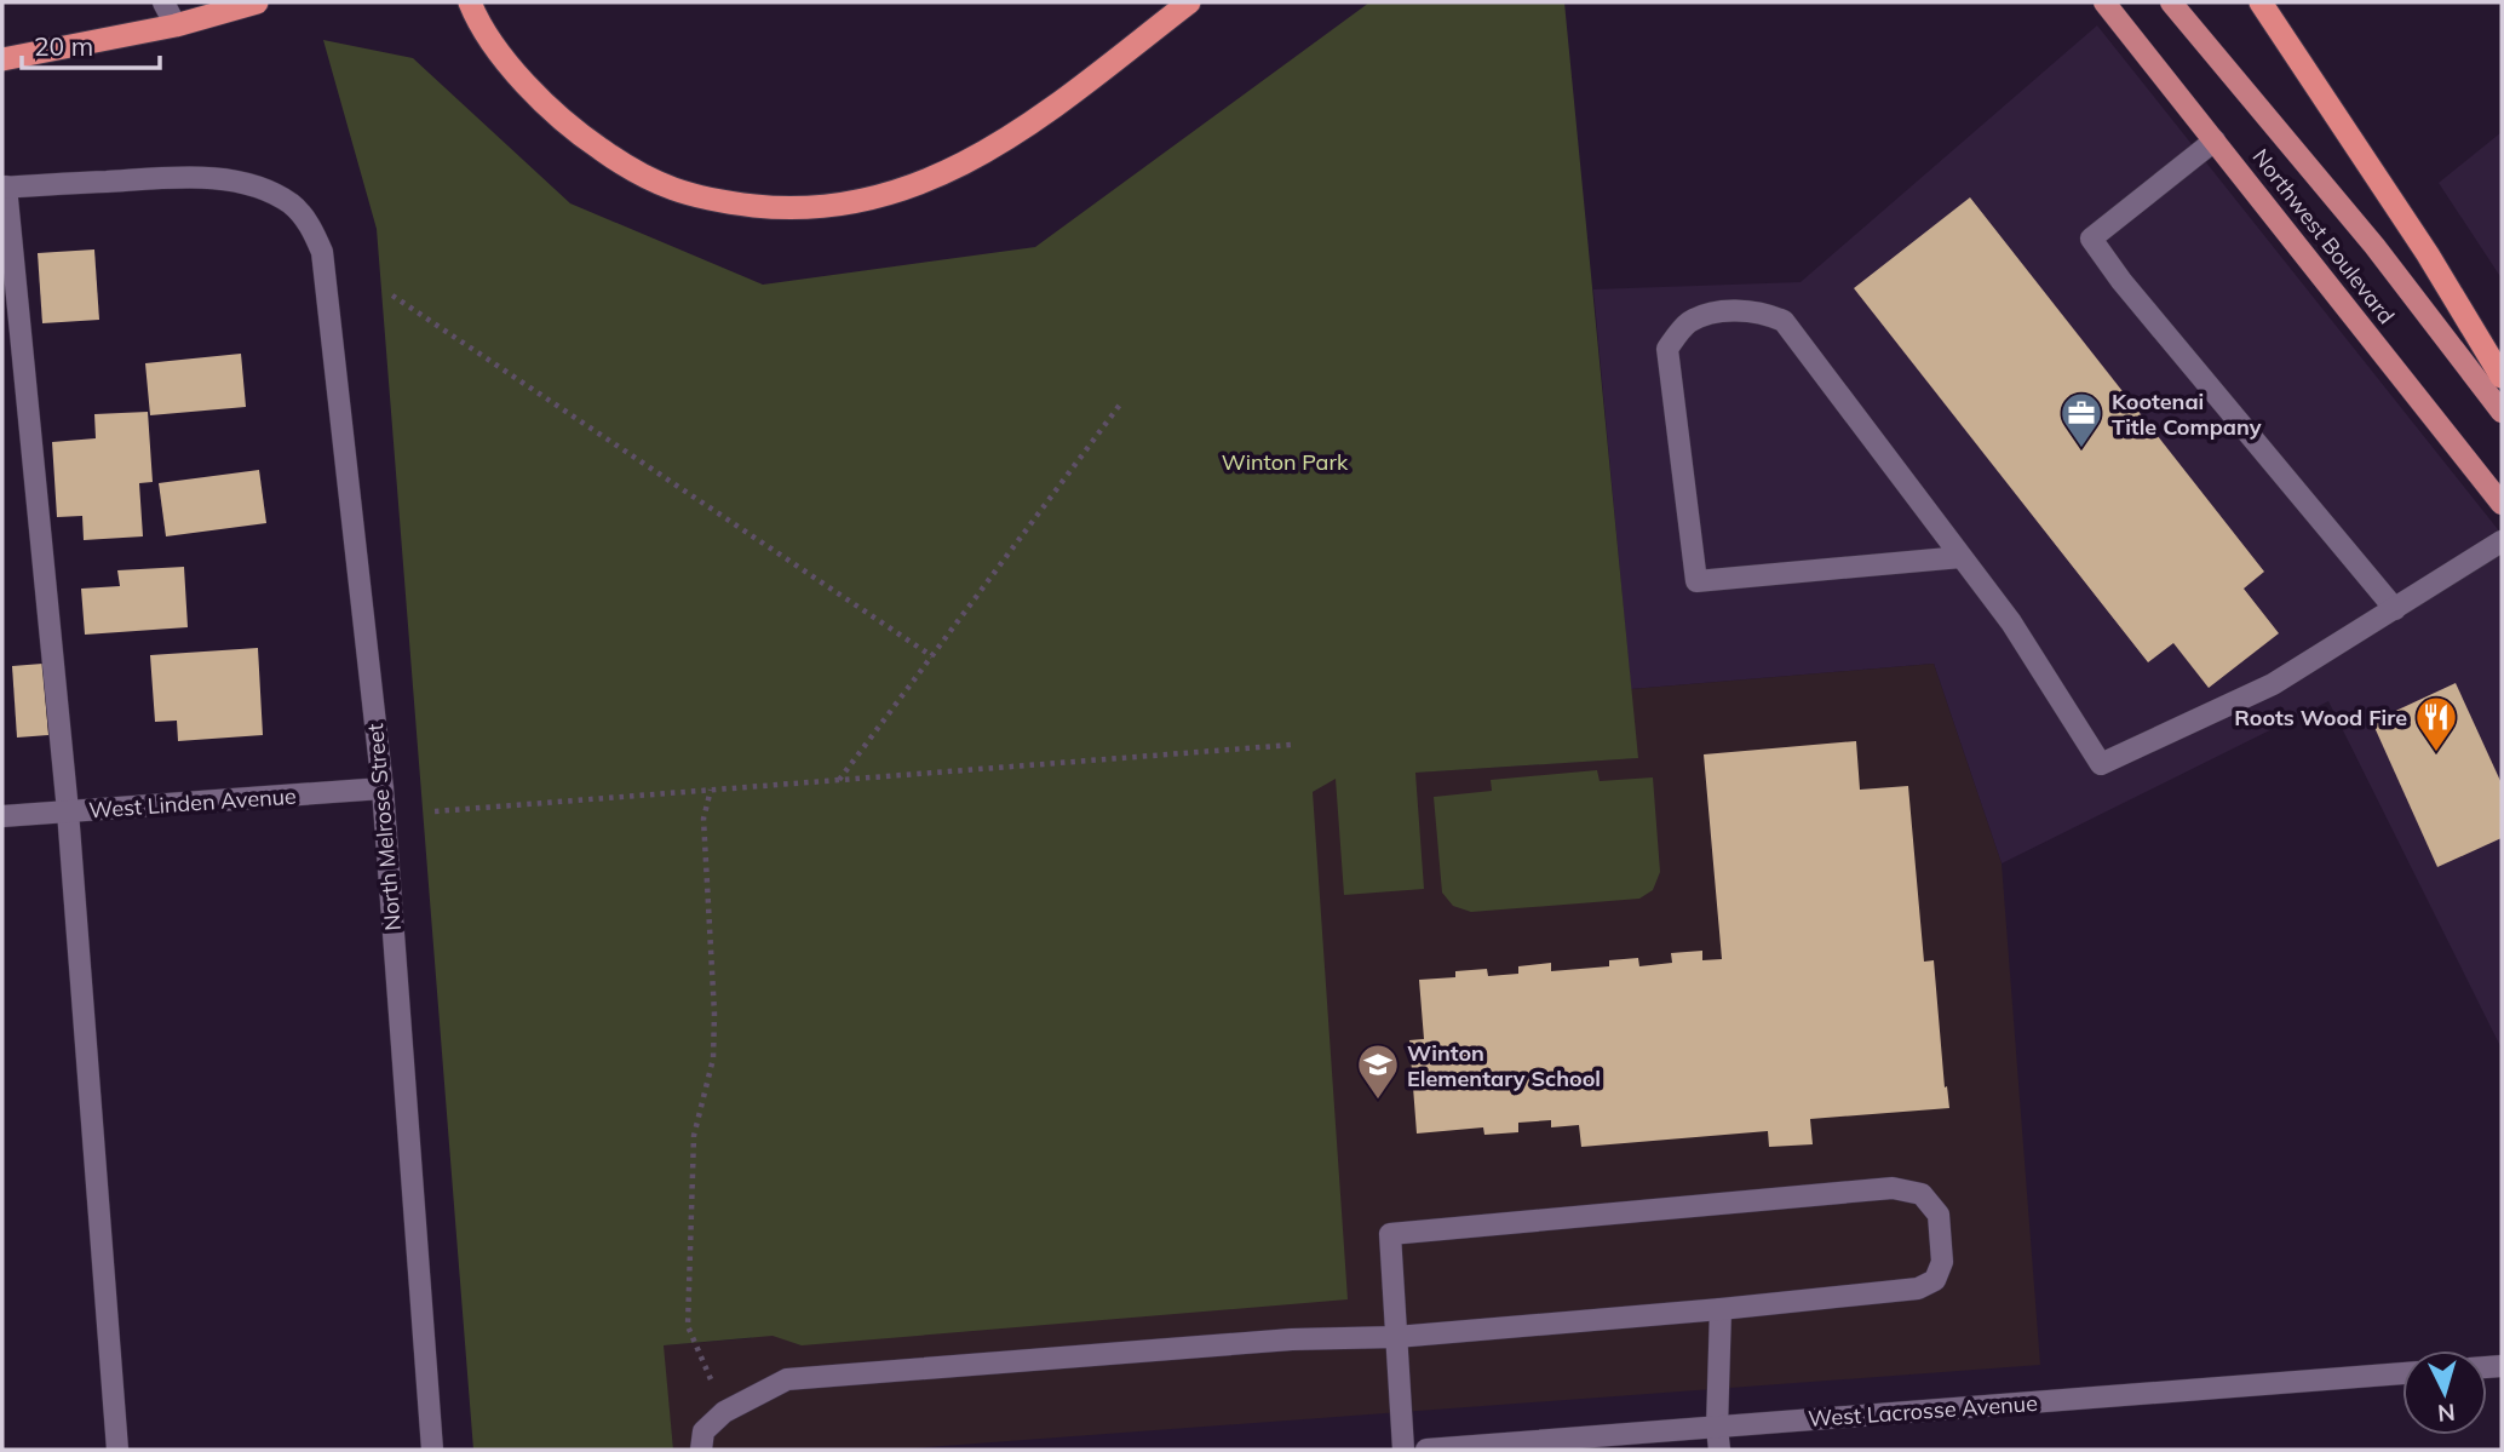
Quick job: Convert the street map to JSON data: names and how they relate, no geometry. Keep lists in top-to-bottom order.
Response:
{
  "streets": {
    "main road": ["Northwest Boulevard"],
    "street": ["West Linden Avenue", "North Melrose Street", "West Lacrosse Avenue"]
  },
  "crossings": [
    ["West Linden Avenue", "North Melrose Street"]
  ],
  "parks": ["Winton Park"],
  "places": {
    "office": ["Kootenai Title Company"],
    "restaurant": ["Roots Wood Fire"],
    "school or university": ["Winton Elementary School"]
  },
  "scale_bar": "20 m",
  "north": "bottom"
}
